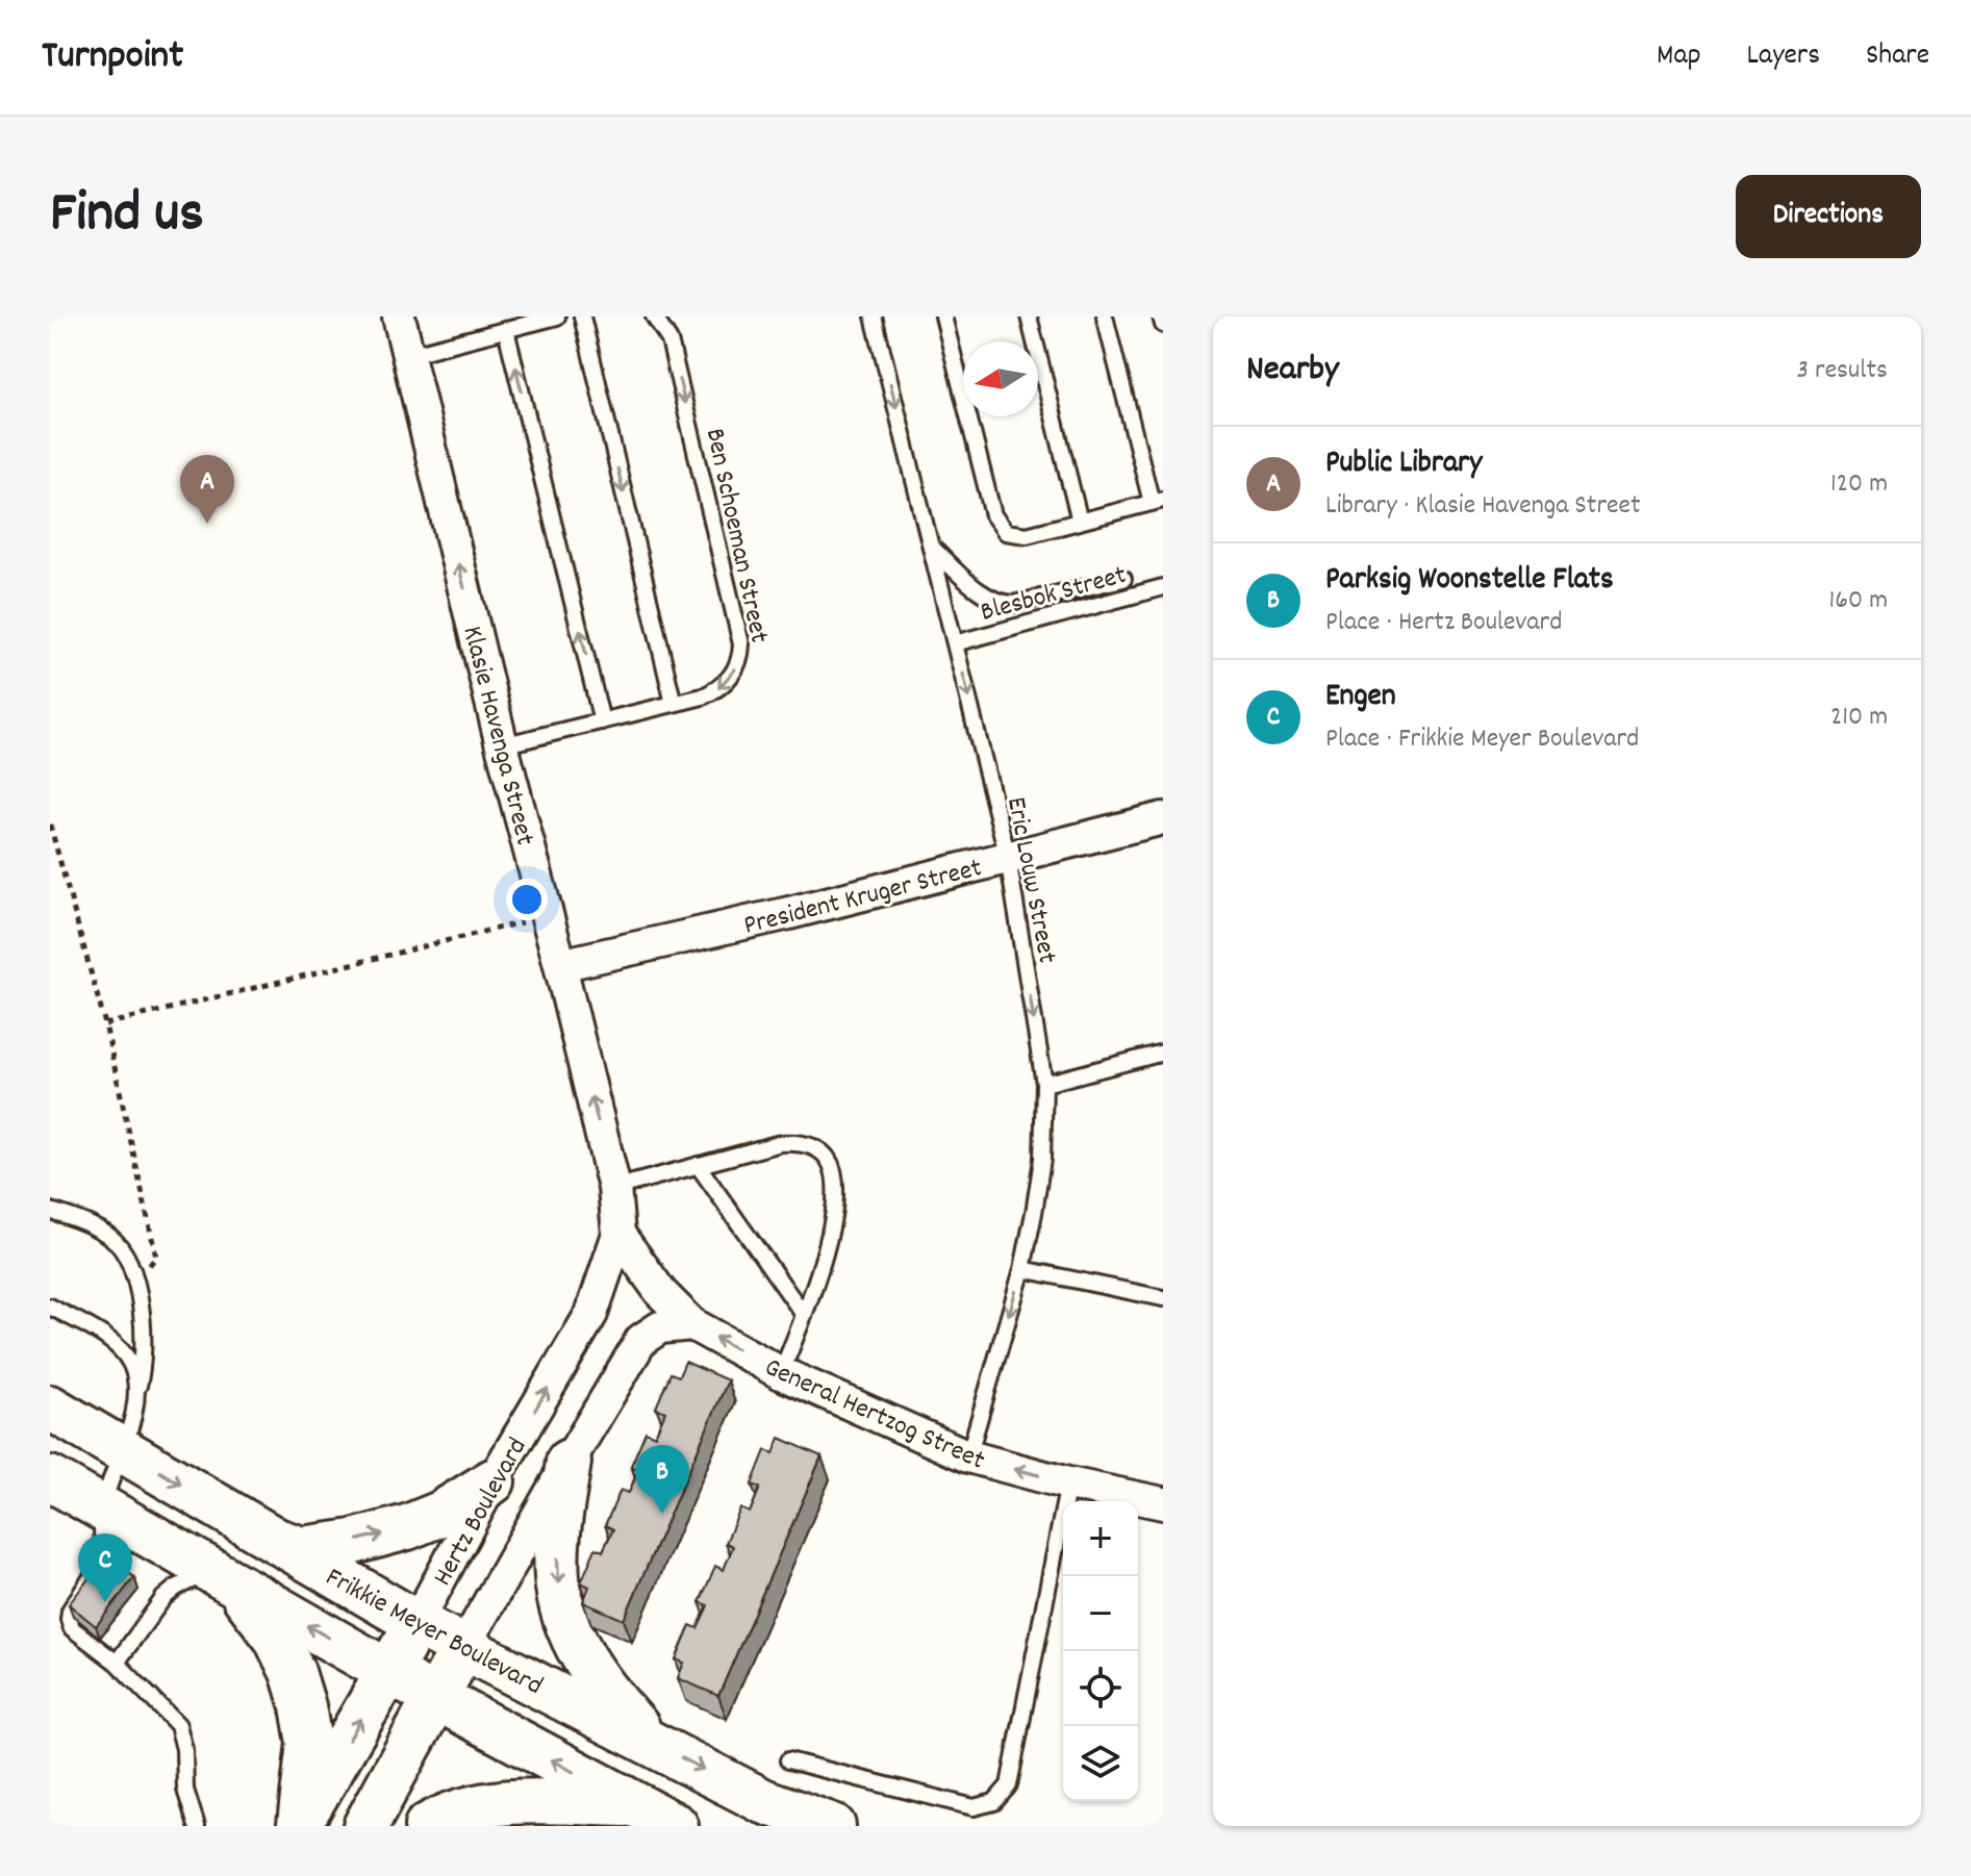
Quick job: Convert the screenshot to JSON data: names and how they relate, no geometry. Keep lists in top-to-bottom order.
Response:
{
  "streets": {
    "main road": ["Hertz Boulevard", "Frikkie Meyer Boulevard"],
    "street": ["Klasie Havenga Street", "President Kruger Street", "General Hertzog Street"],
    "lane": ["Ben Schoeman Street", "Blesbok Street", "Eric Louw Street"]
  },
  "crossings": [
    ["Ben Schoeman Street", "Klasie Havenga Street"],
    ["Blesbok Street", "Eric Louw Street"],
    ["Klasie Havenga Street", "President Kruger Street"],
    ["Klasie Havenga Street", "Hertz Boulevard"],
    ["Eric Louw Street", "President Kruger Street"],
    ["Eric Louw Street", "General Hertzog Street"],
    ["General Hertzog Street", "Hertz Boulevard"],
    ["Hertz Boulevard", "Frikkie Meyer Boulevard"]
  ],
  "one_way": ["Klasie Havenga Street", "Eric Louw Street", "General Hertzog Street"],
  "north": "left",
  "page": {
    "header": "Turnpoint",
    "nav": ["Map", "Layers", "Share"],
    "title": "Find us",
    "buttons": "Directions",
    "heading": ["Nearby", "3 results"],
    "list": [
      {
        "mark": "A",
        "name": "Public Library",
        "note": "Library · Klasie Havenga Street",
        "value": "120 m"
      },
      {
        "mark": "B",
        "name": "Parksig Woonstelle Flats",
        "note": "Place · Hertz Boulevard",
        "value": "160 m"
      },
      {
        "mark": "C",
        "name": "Engen",
        "note": "Place · Frikkie Meyer Boulevard",
        "value": "210 m"
      }
    ],
    "pins": ["A", "B", "C"],
    "map_buttons": ["+", "−"]
  }
}
